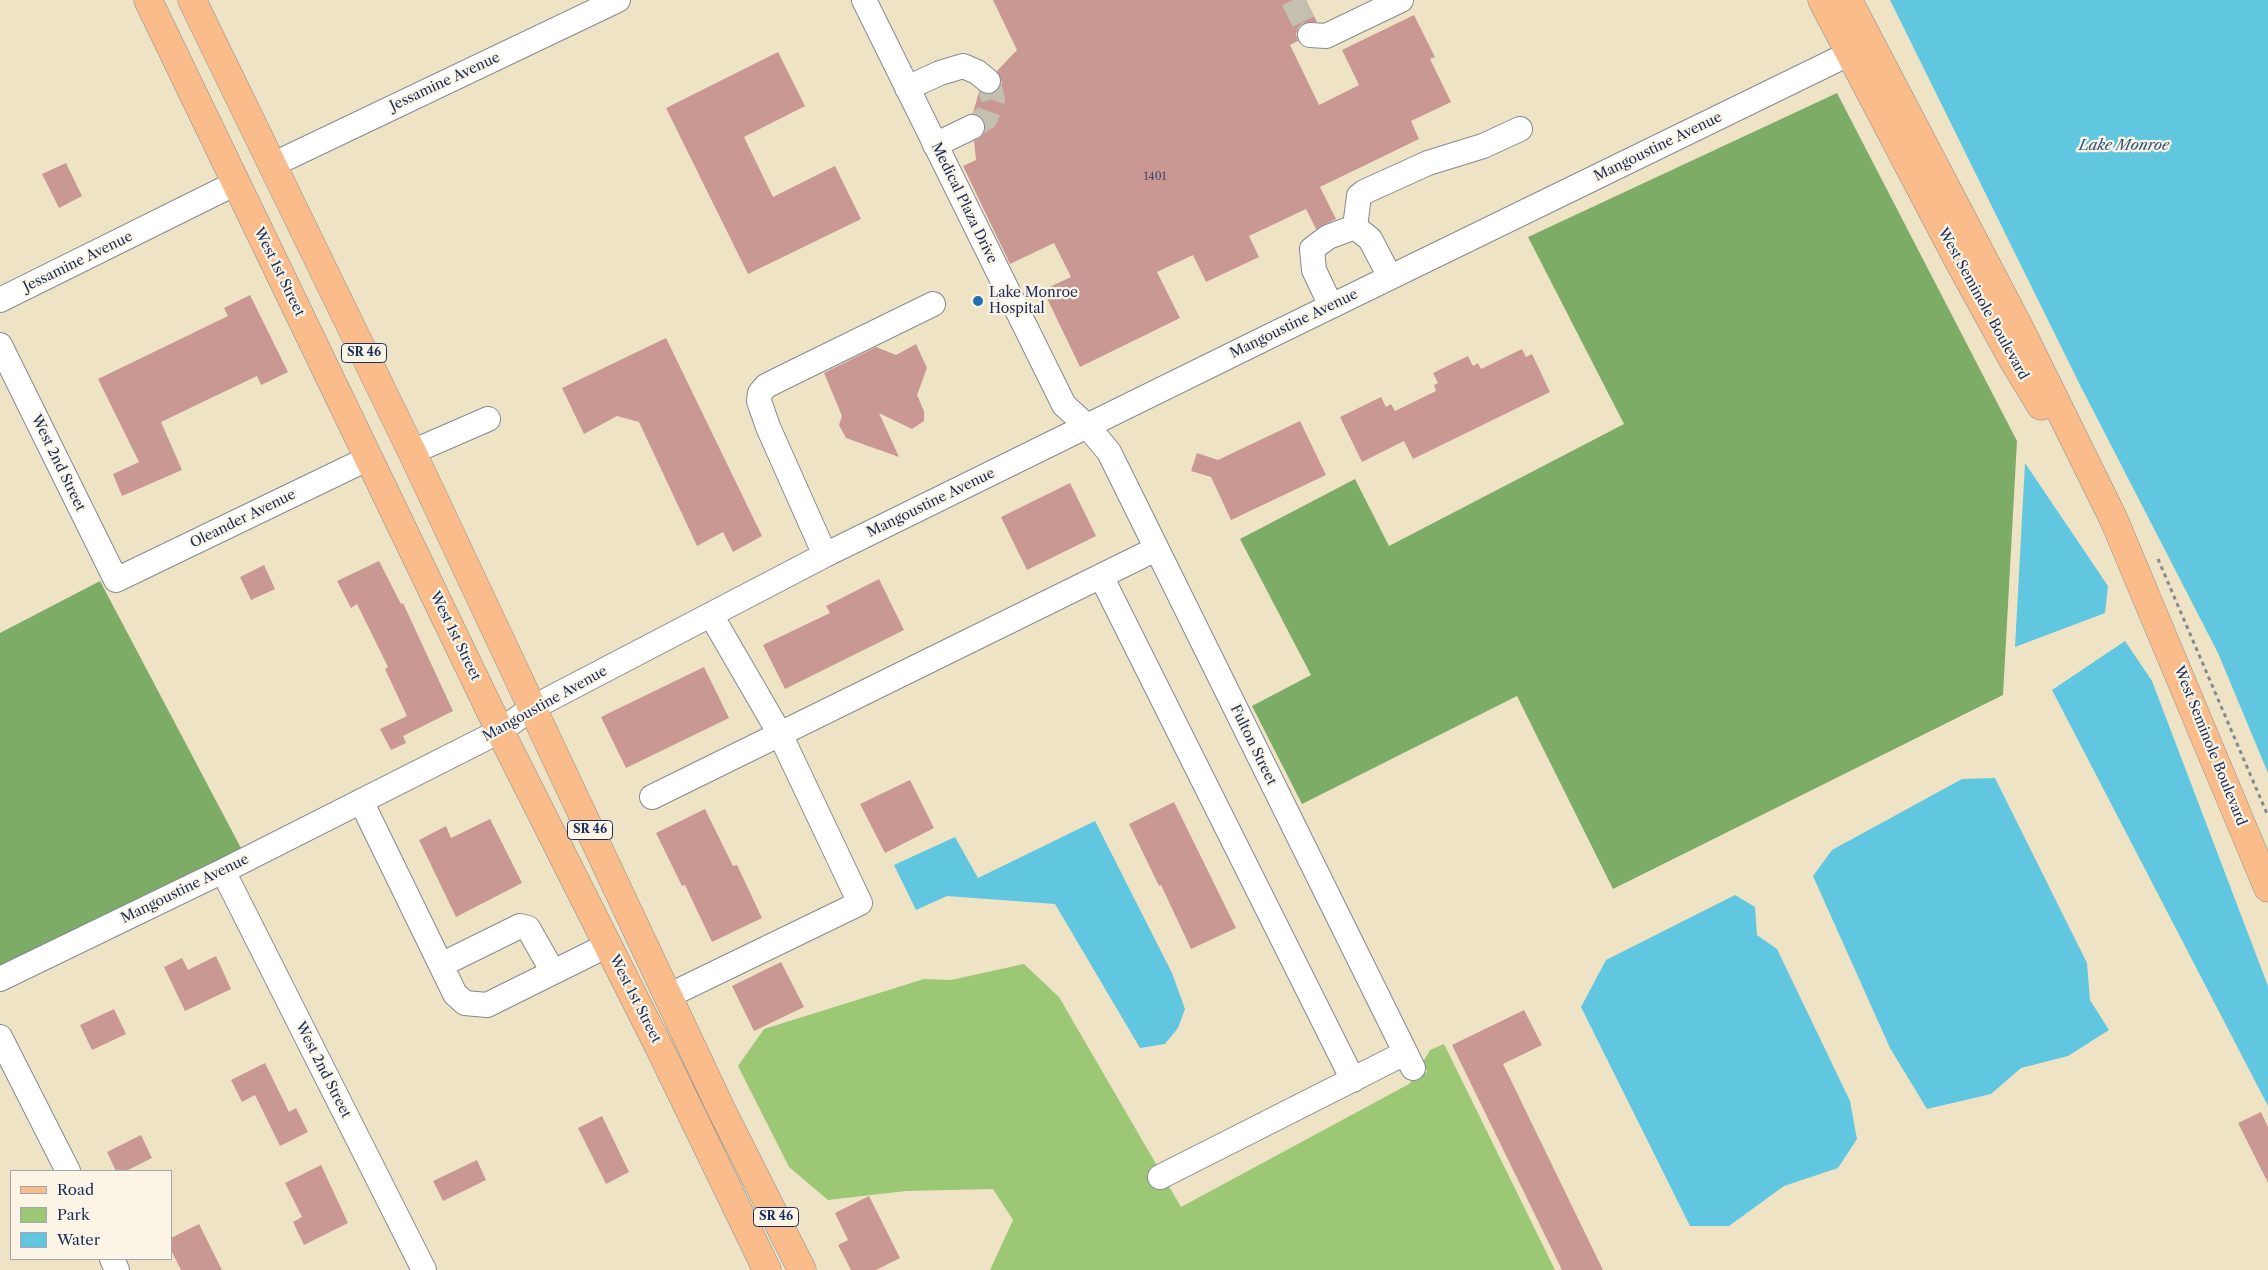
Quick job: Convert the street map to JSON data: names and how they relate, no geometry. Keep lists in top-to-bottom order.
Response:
{
  "streets": {
    "main road": ["West 1st Street", "West Seminole Boulevard", "SR 46"],
    "street": [
      "Jessamine Avenue",
      "Mangoustine Avenue",
      "Medical Plaza Drive",
      "West 2nd Street",
      "Oleander Avenue",
      "Fulton Street"
    ]
  },
  "crossings": [
    ["Jessamine Avenue", "West 1st Street"],
    ["Jessamine Avenue", "SR 46"],
    ["Mangoustine Avenue", "Medical Plaza Drive"],
    ["Mangoustine Avenue", "West 1st Street"],
    ["Mangoustine Avenue", "West Seminole Boulevard"],
    ["Mangoustine Avenue", "SR 46"],
    ["Mangoustine Avenue", "West 2nd Street"],
    ["Mangoustine Avenue", "Fulton Street"],
    ["Medical Plaza Drive", "Fulton Street"],
    ["West 1st Street", "Oleander Avenue"],
    ["West 2nd Street", "Oleander Avenue"]
  ],
  "water": ["Lake Monroe"],
  "places": ["Lake Monroe Hospital"],
  "house_numbers": ["1401"],
  "legend": ["Road", "Park", "Water"]
}
